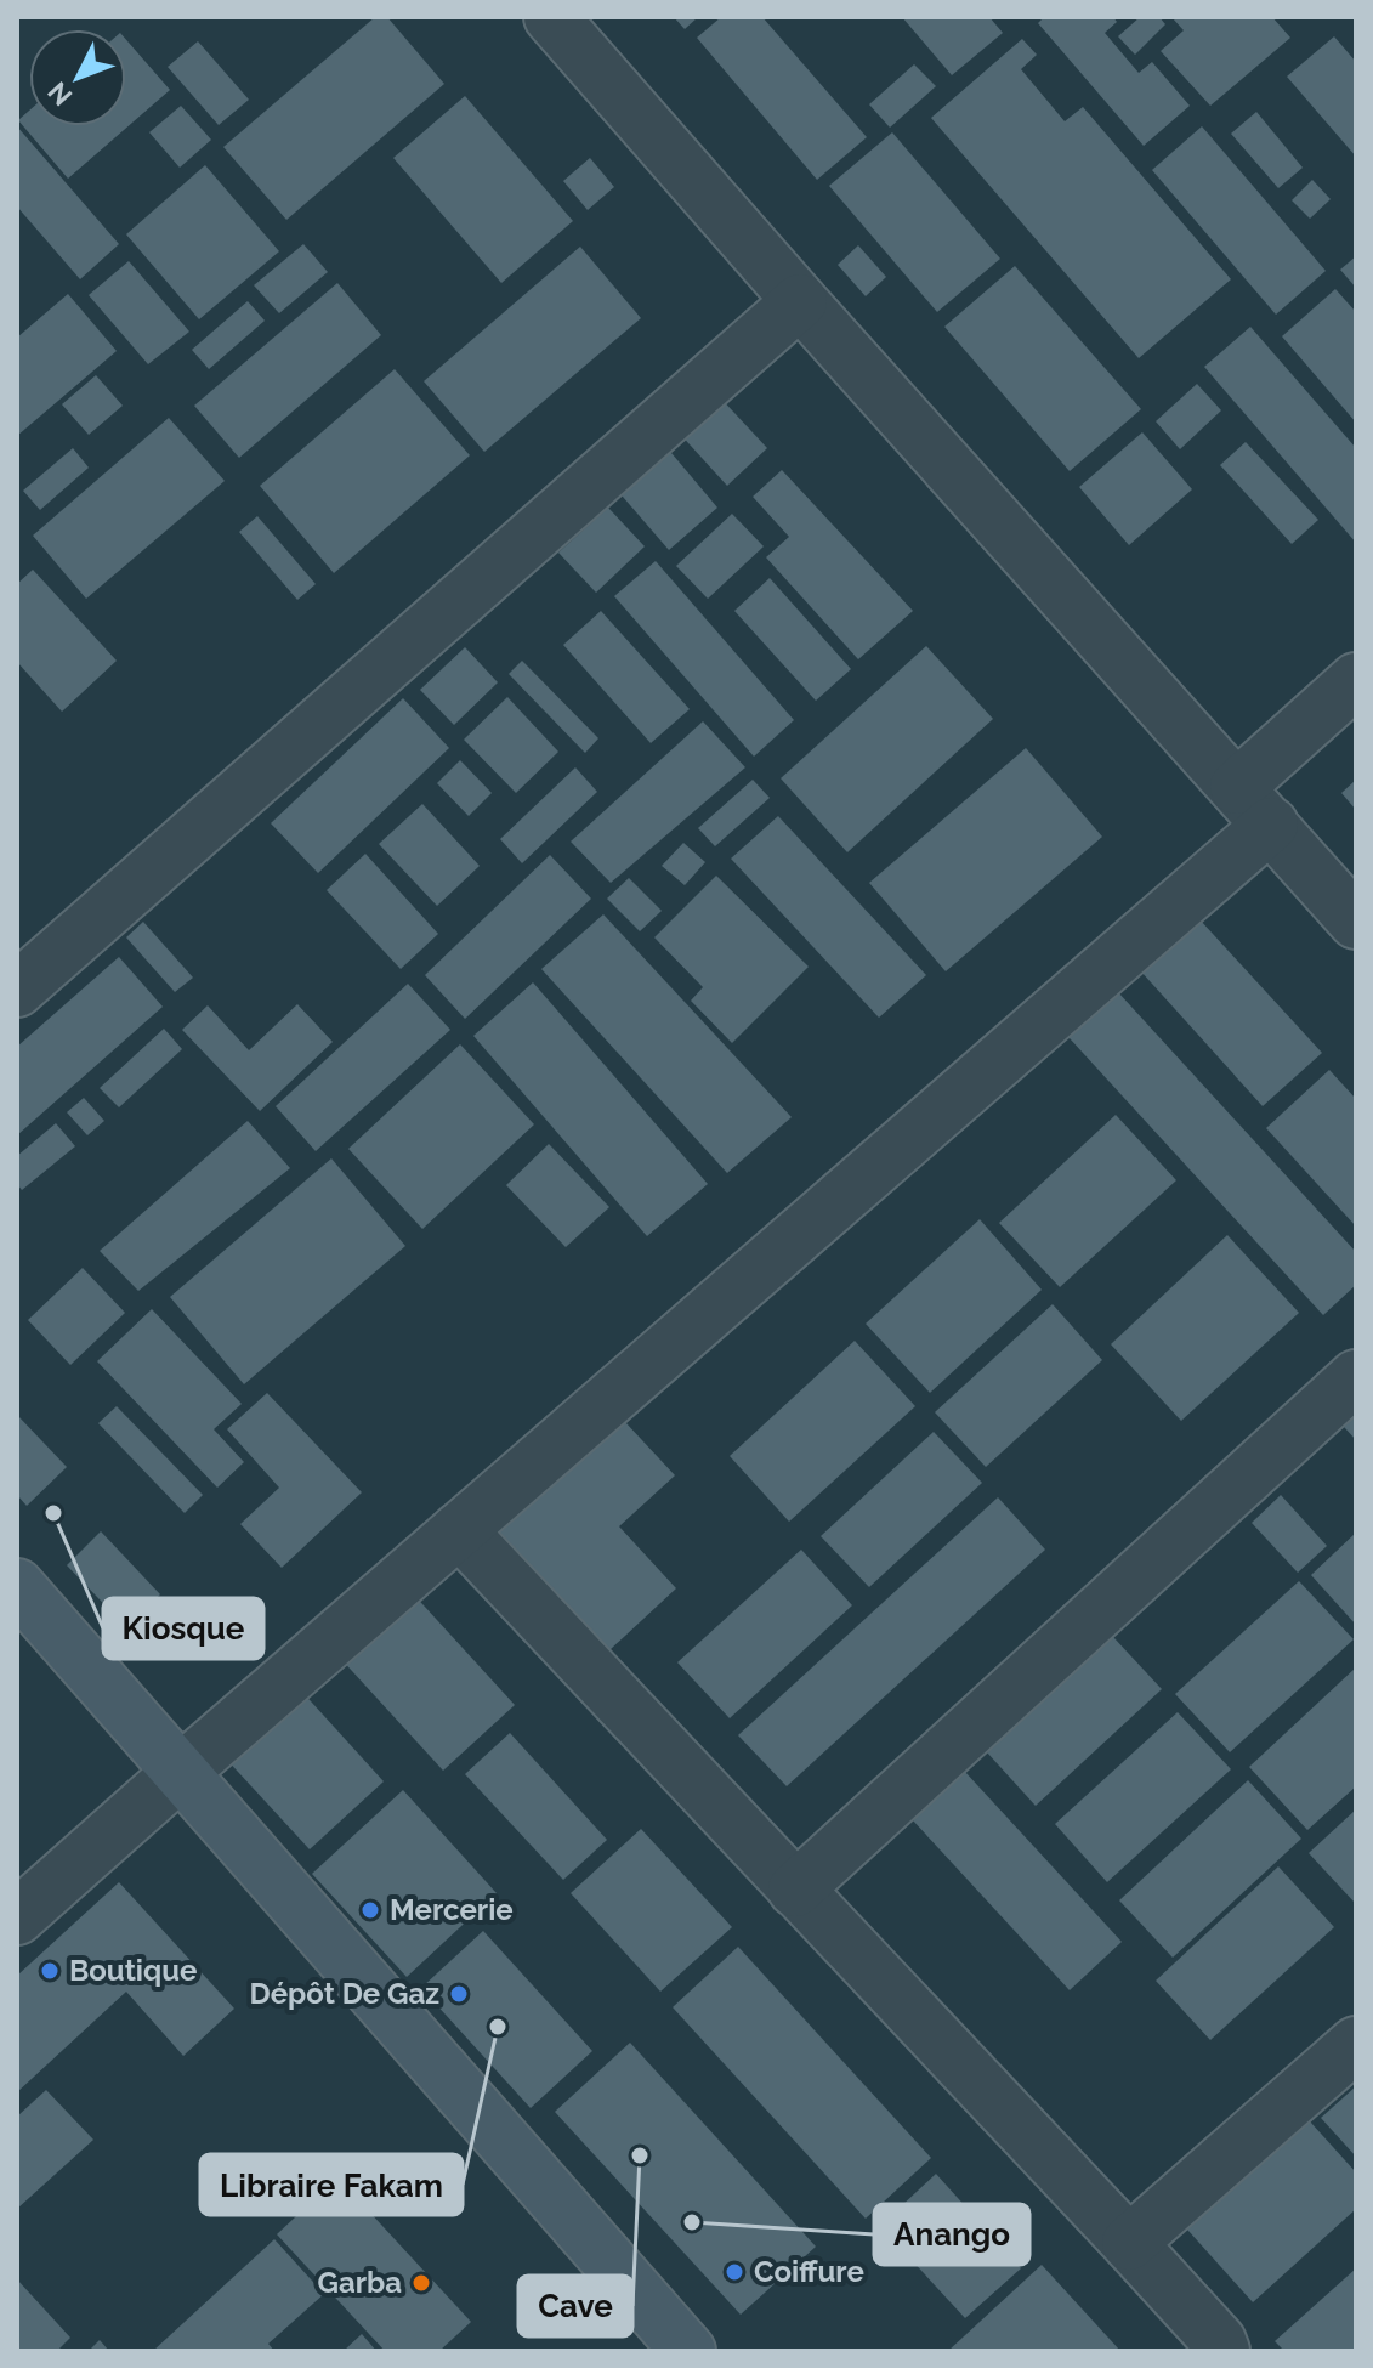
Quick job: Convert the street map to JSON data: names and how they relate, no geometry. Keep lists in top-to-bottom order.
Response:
{
  "places": [
    "Kiosque",
    "Mercerie",
    "Boutique",
    "Dépôt De Gaz",
    "Libraire Fakam",
    "Cave",
    "Anango",
    "Coiffure",
    "Garba"
  ],
  "north": "bottom left"
}
